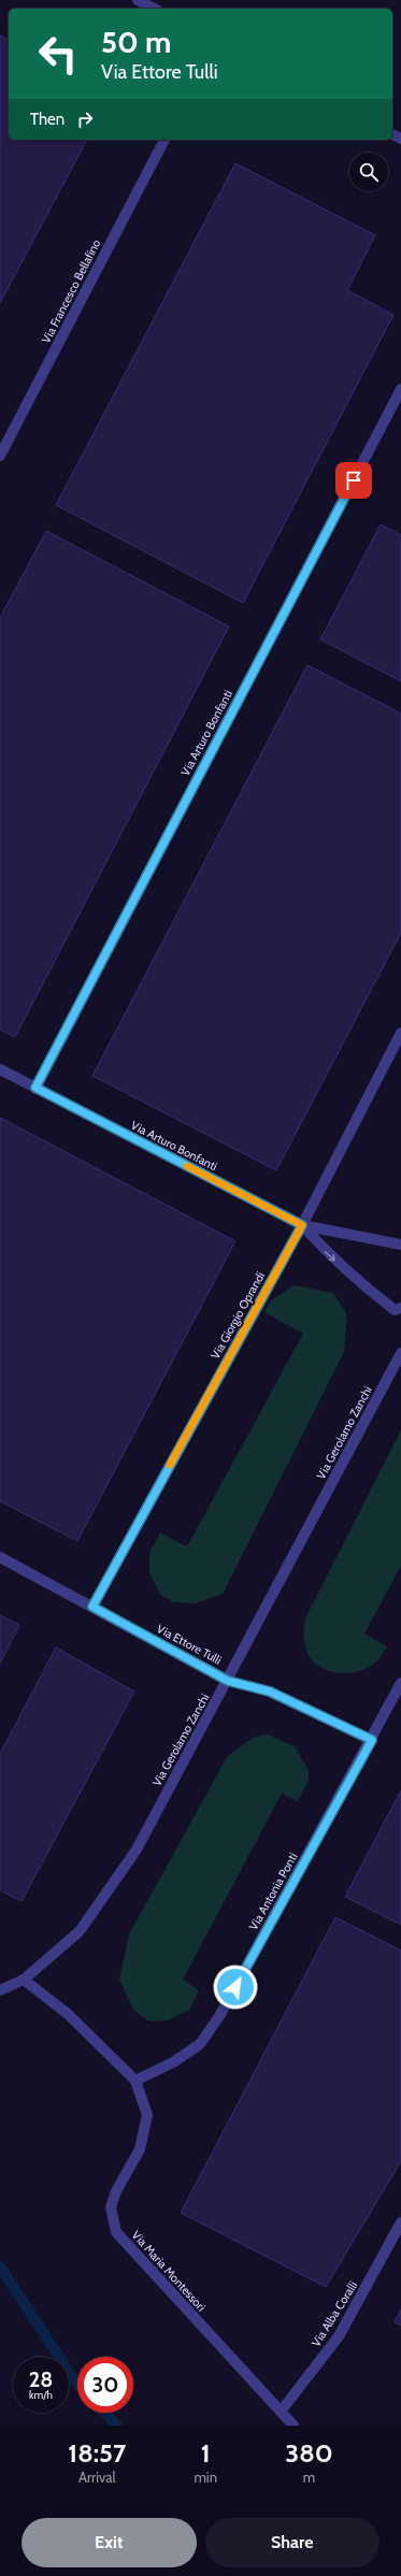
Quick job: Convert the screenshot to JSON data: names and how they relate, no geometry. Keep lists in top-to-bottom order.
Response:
{
  "streets": {
    "street": [
      "Via Francesco Bellafino",
      "Via Arturo Bonfanti",
      "Via Giorgio Oprandi",
      "Via Gerolamo Zanchi",
      "Via Ettore Tulli",
      "Via Antonia Ponti",
      "Via Maria Montessori",
      "Via Alba Coralli"
    ]
  },
  "crossings": [
    ["Via Arturo Bonfanti", "Via Giorgio Oprandi"],
    ["Via Giorgio Oprandi", "Via Ettore Tulli"],
    ["Via Gerolamo Zanchi", "Via Ettore Tulli"],
    ["Via Ettore Tulli", "Via Antonia Ponti"],
    ["Via Antonia Ponti", "Via Maria Montessori"],
    ["Via Maria Montessori", "Via Alba Coralli"]
  ],
  "page": {
    "turn": ["50 m", "Via Ettore Tulli"],
    "then": "Then",
    "speed": "28 km/h",
    "limit": "30",
    "eta": [
      "18:57",
      "Arrival",
      "1",
      "min",
      "380",
      "m"
    ],
    "buttons": ["Exit", "Share"]
  }
}
